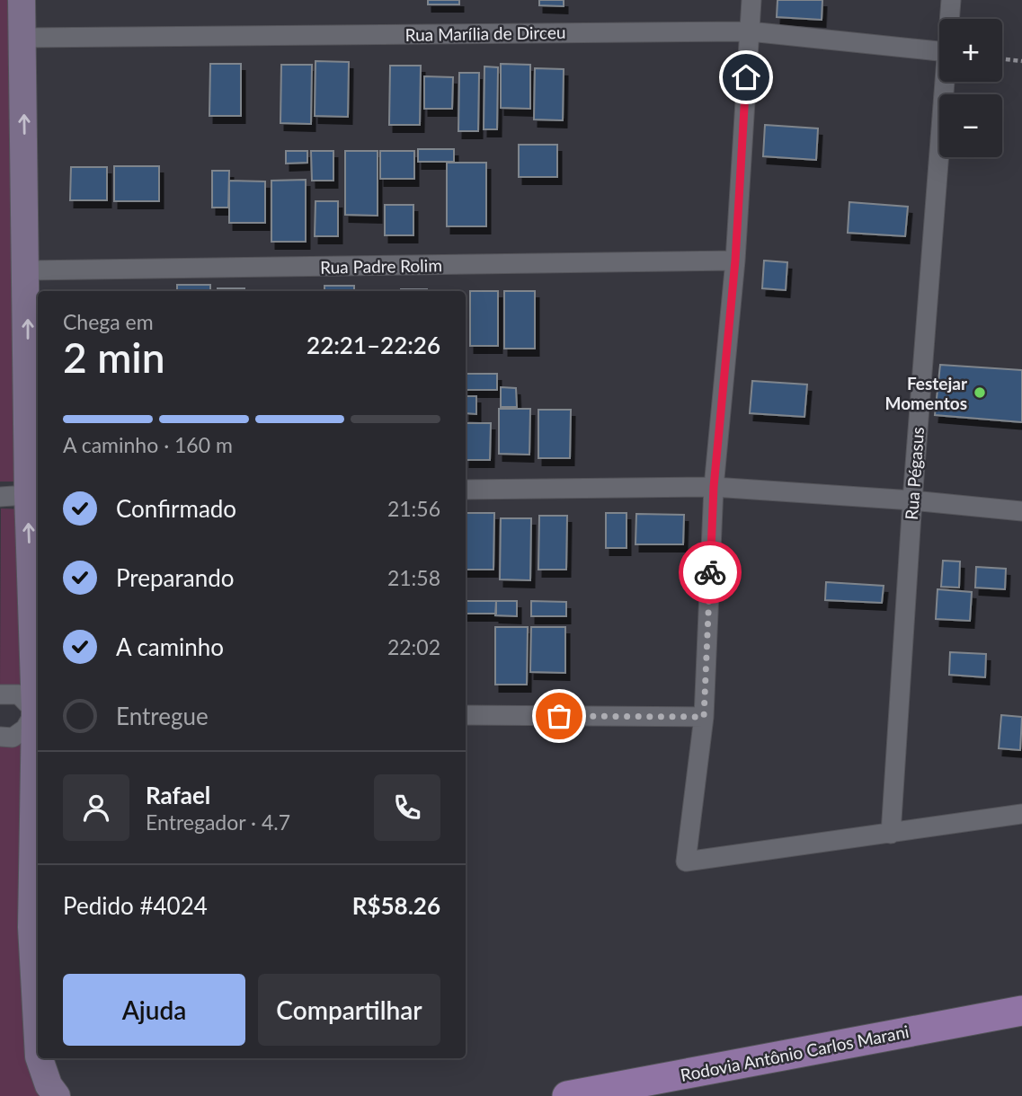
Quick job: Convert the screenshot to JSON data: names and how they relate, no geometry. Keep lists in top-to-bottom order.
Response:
{
  "streets": {
    "main road": ["Rodovia Antônio Carlos Marani"],
    "street": ["Rua Marília de Dirceu", "Rua Padre Rolim", "Rua Pégasus"]
  },
  "places": ["Festejar Momentos"],
  "page": {
    "map_buttons": ["+", "−"],
    "heading": ["2 min", "Chega em", "22:21–22:26"],
    "panel": [
      "Rafael",
      "Entregador · 4.7",
      "Pedido #4024",
      "R$58.26"
    ],
    "bar": "A caminho · 160 m",
    "list": [
      ["Confirmado", "21:56"],
      ["Preparando", "21:58"],
      ["A caminho", "22:02"],
      "Entregue"
    ],
    "buttons": ["Ajuda", "Compartilhar"]
  }
}
